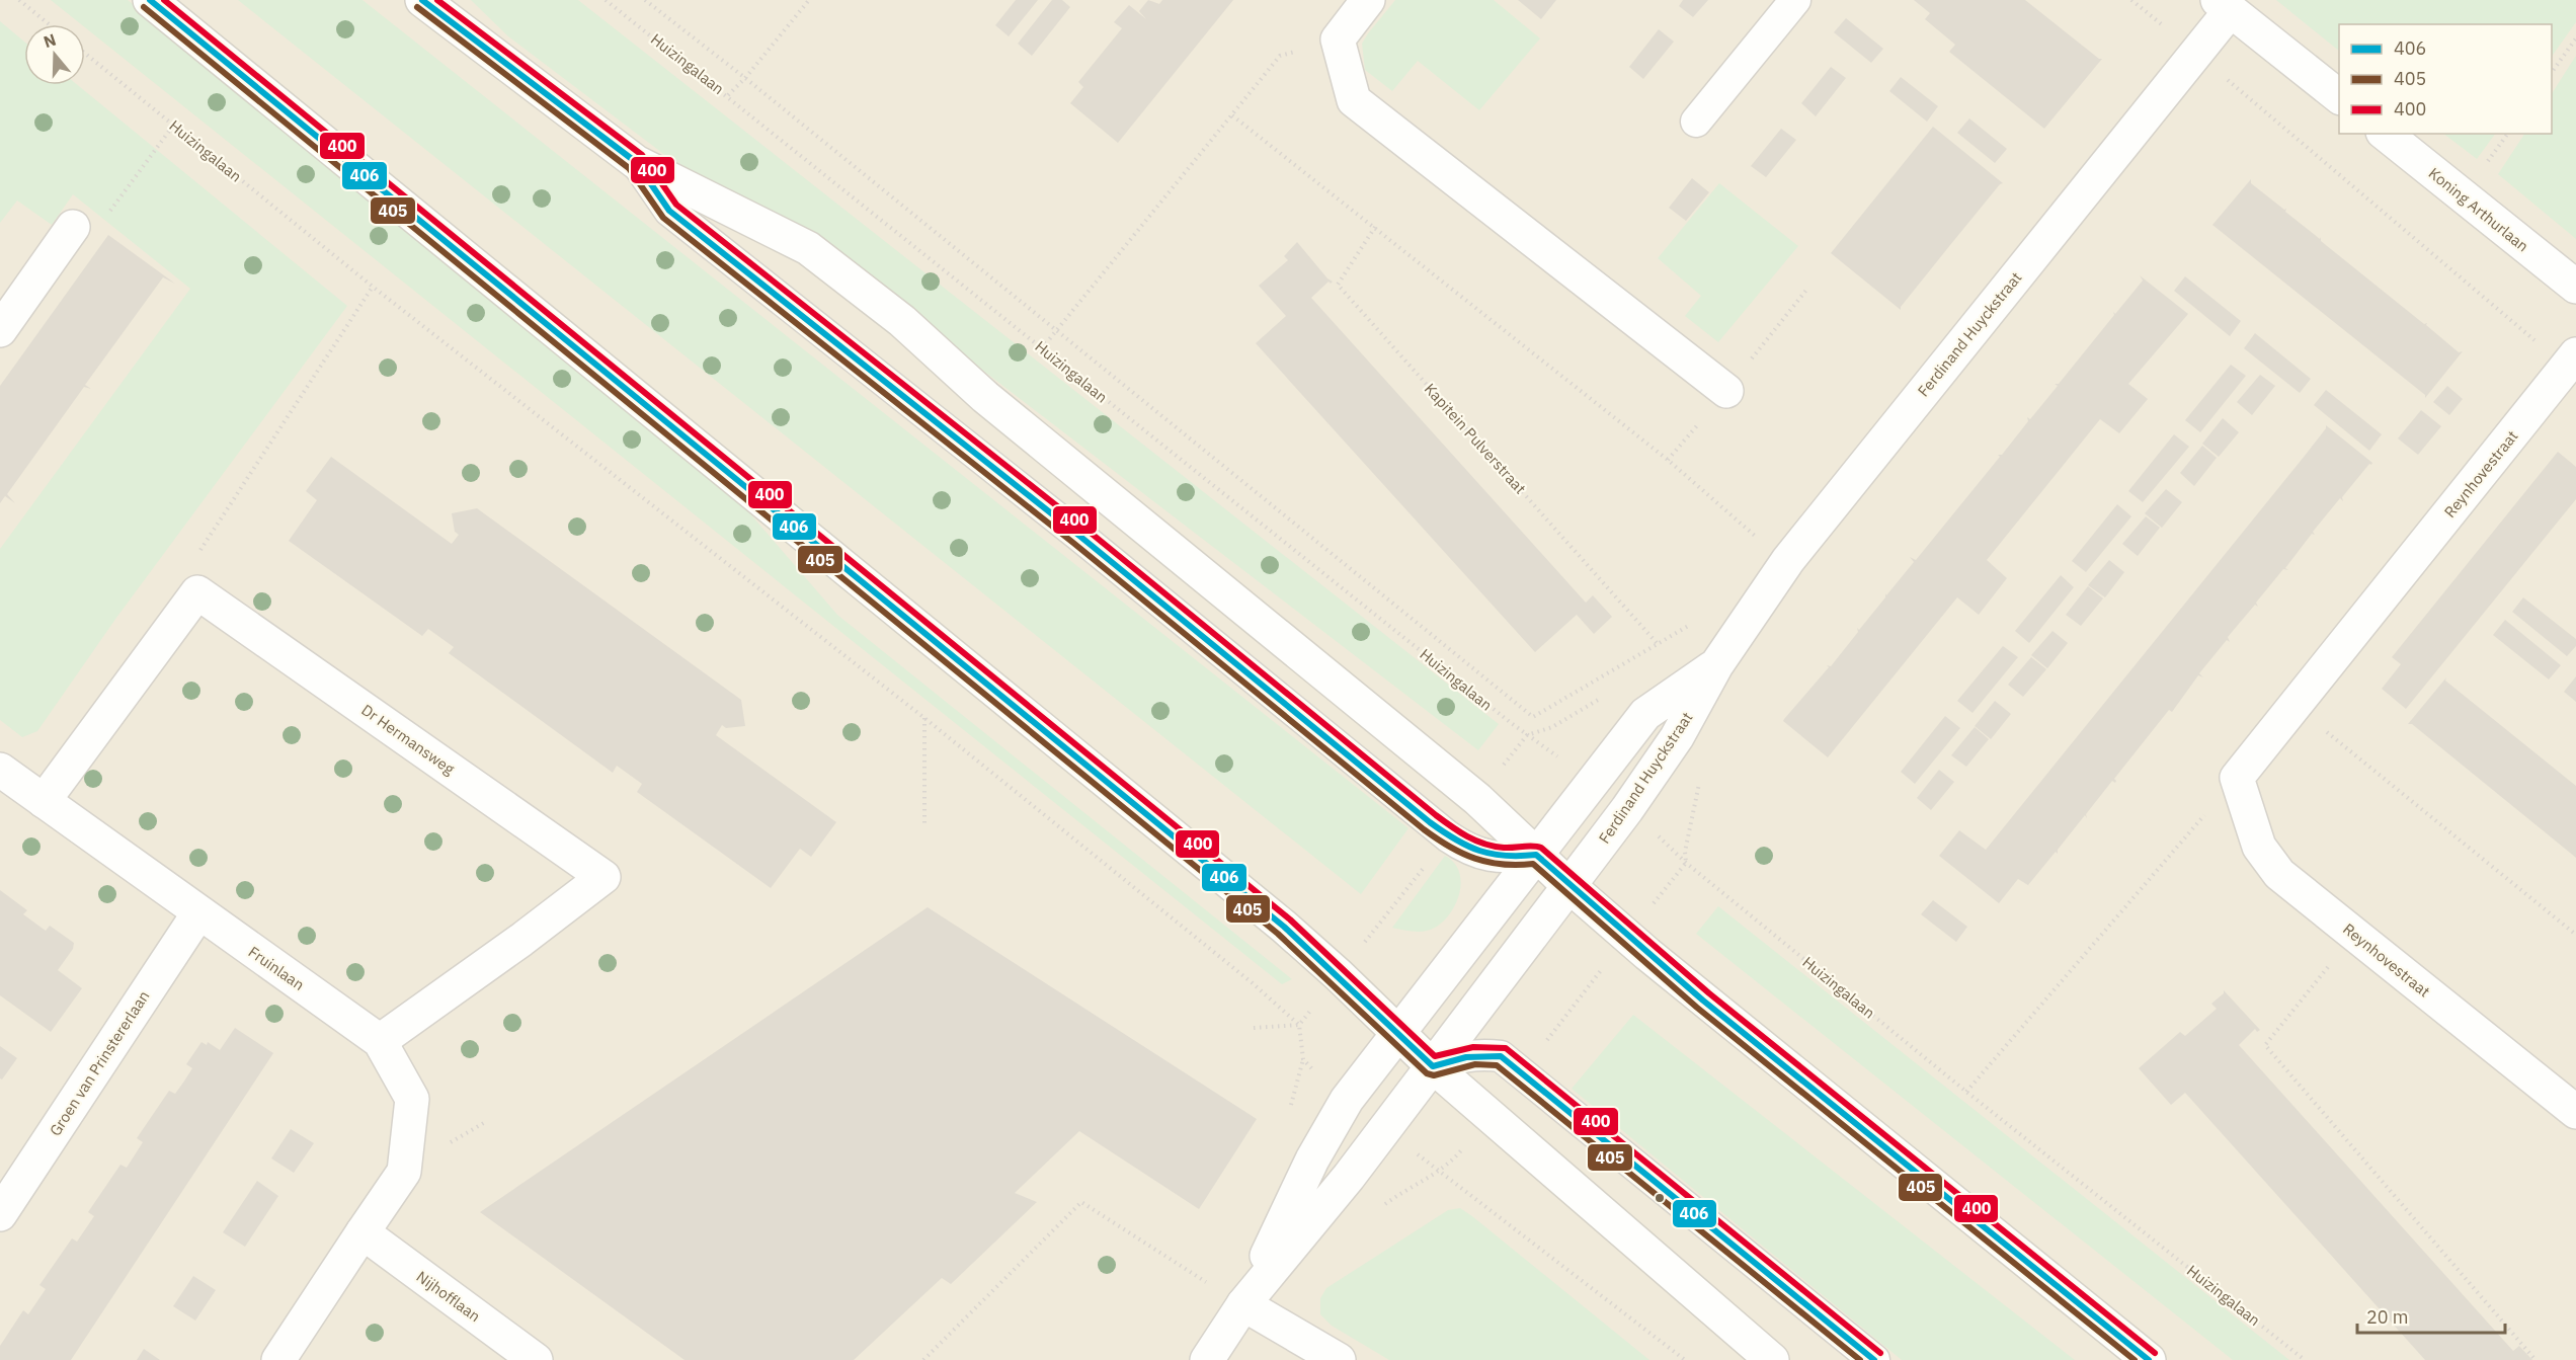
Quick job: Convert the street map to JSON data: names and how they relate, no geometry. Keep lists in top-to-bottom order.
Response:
{
  "streets": {
    "street": [
      "Koning Arthurlaan",
      "Ferdinand Huyckstraat",
      "Reynhovestraat",
      "Dr Hermansweg",
      "Fruinlaan",
      "Groen van Prinstererlaan",
      "Nijhofflaan"
    ],
    "path": ["Huizingalaan", "Kapitein Pulverstraat"]
  },
  "crossings": [
    ["Huizingalaan", "Ferdinand Huyckstraat"],
    ["Dr Hermansweg", "Fruinlaan"],
    ["Fruinlaan", "Groen van Prinstererlaan"],
    ["Fruinlaan", "Nijhofflaan"]
  ],
  "lines": ["transit line 406", "transit line 400", "transit line 405"],
  "legend": ["406", "405", "400"],
  "scale_bar": "20 m",
  "north": "top"
}
